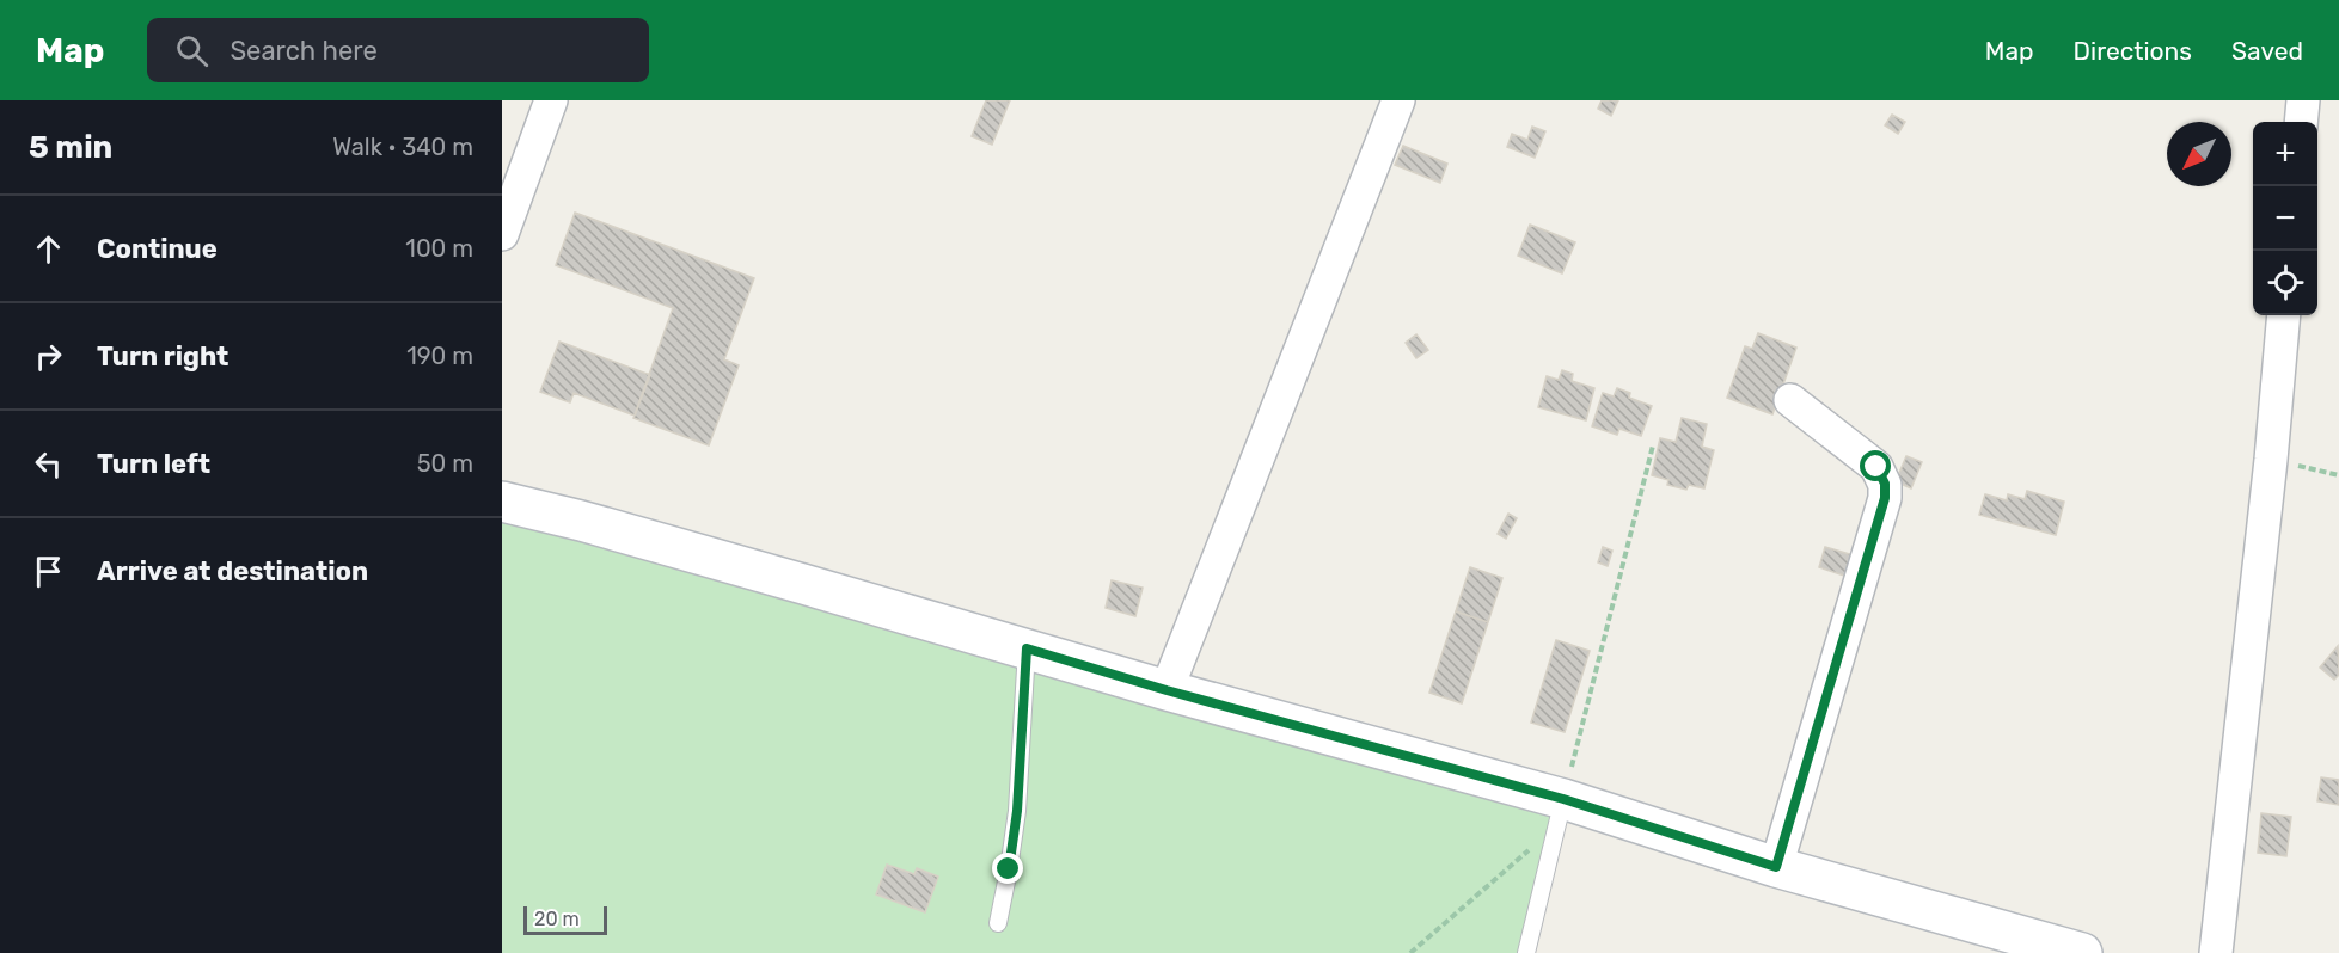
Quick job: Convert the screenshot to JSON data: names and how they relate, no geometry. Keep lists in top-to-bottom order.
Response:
{
  "scale_bar": "20 m",
  "north": "bottom left",
  "page": {
    "header": "Map",
    "search": "Search here",
    "nav": ["Map", "Directions", "Saved"],
    "heading": ["5 min", "Walk · 340 m"],
    "map_buttons": ["+", "−"],
    "list": [
      ["Continue", "100 m"],
      ["Turn right", "190 m"],
      ["Turn left", "50 m"],
      "Arrive at destination"
    ],
    "scale": "20 m"
  }
}
